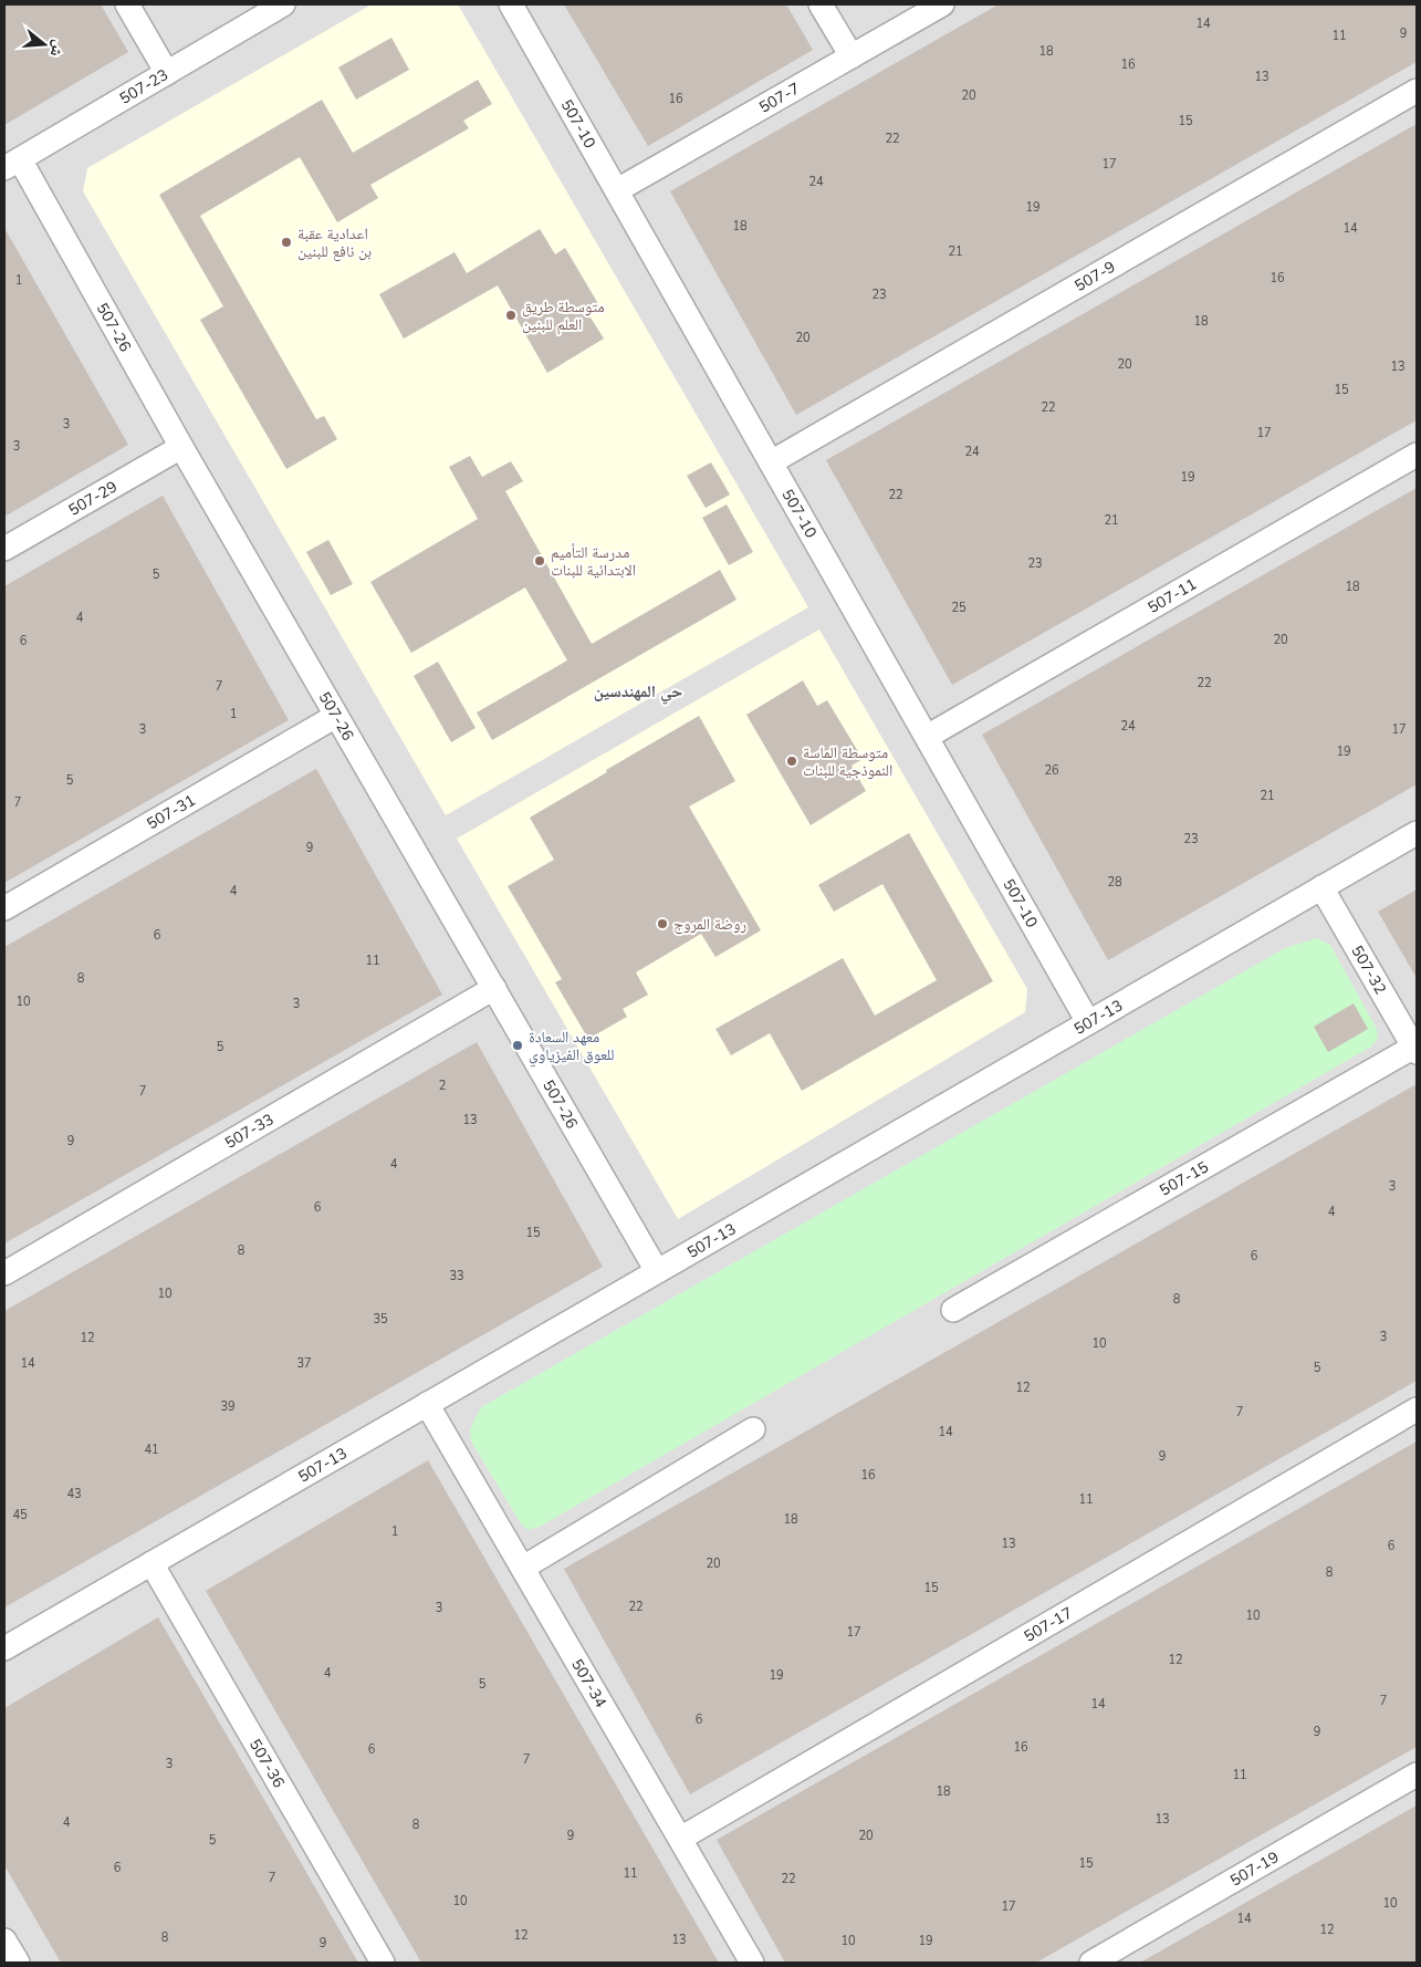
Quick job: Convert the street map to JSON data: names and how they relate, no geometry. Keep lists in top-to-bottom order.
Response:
{
  "streets": {
    "street": [
      "507-23",
      "507-7",
      "507-10",
      "507-9",
      "507-26",
      "507-29",
      "507-11",
      "507-31",
      "507-32",
      "507-13",
      "507-33",
      "507-15",
      "507-17",
      "507-34",
      "507-36",
      "507-19"
    ]
  },
  "crossings": [
    ["507-23", "507-26"],
    ["507-7", "507-10"],
    ["507-10", "507-9"],
    ["507-10", "507-11"],
    ["507-10", "507-13"],
    ["507-26", "507-29"],
    ["507-26", "507-31"],
    ["507-26", "507-13"],
    ["507-26", "507-33"],
    ["507-32", "507-13"],
    ["507-32", "507-15"],
    ["507-13", "507-34"],
    ["507-13", "507-36"],
    ["507-17", "507-34"]
  ],
  "districts": ["حي المهندسين"],
  "places": [
    "اعدادية عقبة بن نافع للبنين",
    "متوسطة طريق العلم للبنين",
    "مدرسة التأميم الابتدائية للبنات",
    "متوسطة الماسة النموذجية للبنات",
    "روضة المروج",
    "معهد السعادة للعوق الفيزياوي"
  ],
  "house_numbers": [
    "14",
    "9",
    "11",
    "18",
    "16",
    "13",
    "20",
    "16",
    "15",
    "22",
    "17",
    "24",
    "19",
    "18",
    "14",
    "21",
    "16",
    "1",
    "23",
    "18",
    "20",
    "20",
    "13",
    "15",
    "22",
    "3",
    "17",
    "3",
    "24",
    "19",
    "22",
    "21",
    "23",
    "5",
    "18",
    "25",
    "4",
    "20",
    "6",
    "22",
    "7",
    "1",
    "24",
    "3",
    "17",
    "19",
    "26",
    "5",
    "21",
    "7",
    "23",
    "9",
    "28",
    "4",
    "6",
    "11",
    "8",
    "10",
    "3",
    "5",
    "2",
    "7",
    "13",
    "9",
    "4",
    "3",
    "6",
    "4",
    "15",
    "8",
    "6",
    "33",
    "10",
    "8",
    "35",
    "3",
    "12",
    "10",
    "14",
    "37",
    "5",
    "12",
    "39",
    "7",
    "14",
    "41",
    "9",
    "16",
    "43",
    "11",
    "45",
    "18",
    "1",
    "13",
    "6",
    "20",
    "8",
    "15",
    "22",
    "3",
    "10",
    "17",
    "12",
    "4",
    "19",
    "5",
    "7",
    "14",
    "6",
    "9",
    "16",
    "6",
    "7",
    "3",
    "11",
    "18",
    "13",
    "4",
    "8",
    "9",
    "20",
    "5",
    "15",
    "6",
    "11",
    "7",
    "22",
    "10",
    "10",
    "17",
    "14",
    "12",
    "12",
    "8",
    "13",
    "10",
    "19",
    "9"
  ],
  "north": "right"
}
